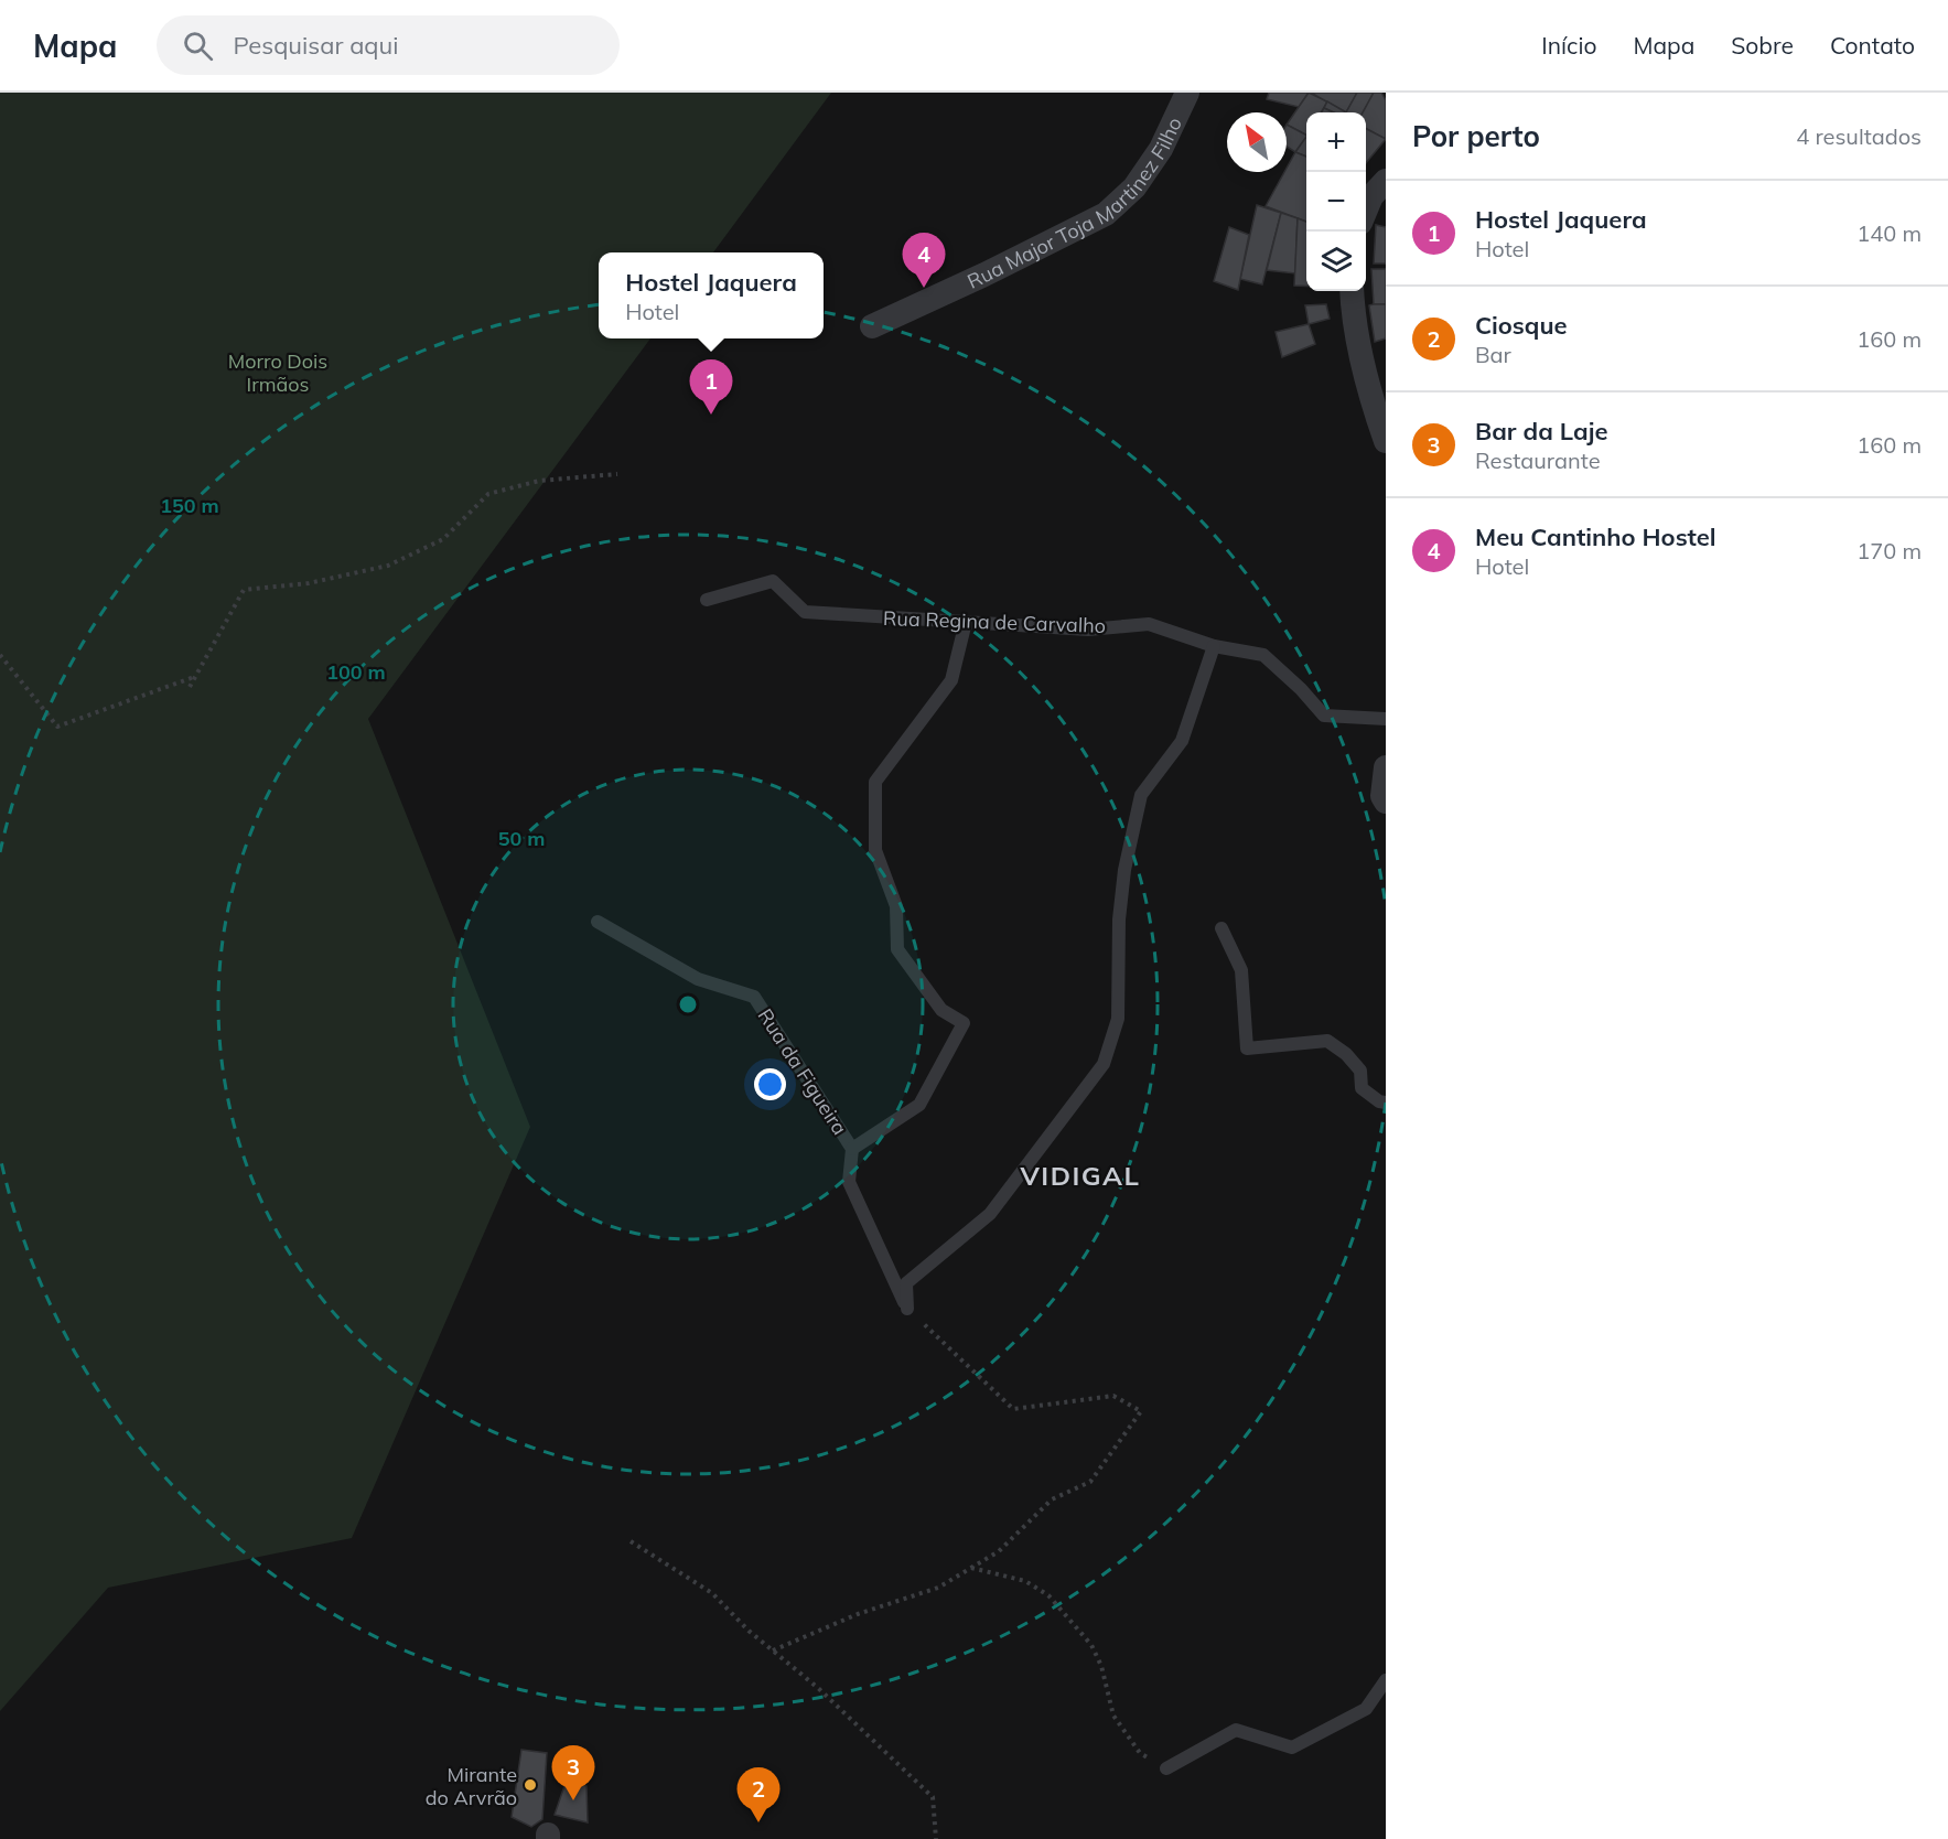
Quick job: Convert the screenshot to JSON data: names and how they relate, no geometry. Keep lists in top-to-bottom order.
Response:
{
  "streets": {
    "street": ["Rua Major Toja Martinez Filho"],
    "lane": ["Rua Regina de Carvalho", "Rua da Figueira"]
  },
  "districts": ["VIDIGAL"],
  "parks": ["Morro Dois Irmãos"],
  "places": ["Mirante do Arvrão"],
  "north": "top left",
  "page": {
    "header": "Mapa",
    "search": "Pesquisar aqui",
    "nav": [
      "Início",
      "Mapa",
      "Sobre",
      "Contato"
    ],
    "heading": ["Por perto", "4 resultados"],
    "map_buttons": ["+", "−"],
    "list": [
      {
        "mark": "1",
        "name": "Hostel Jaquera",
        "note": "Hotel",
        "value": "140 m"
      },
      {
        "mark": "2",
        "name": "Ciosque",
        "note": "Bar",
        "value": "160 m"
      },
      {
        "mark": "3",
        "name": "Bar da Laje",
        "note": "Restaurante",
        "value": "160 m"
      },
      {
        "mark": "4",
        "name": "Meu Cantinho Hostel",
        "note": "Hotel",
        "value": "170 m"
      }
    ],
    "pins": [
      "4",
      "1",
      "3",
      "2"
    ],
    "popup": ["Hostel Jaquera", "Hotel"]
  },
  "rings": ["150 m", "100 m", "50 m"]
}
